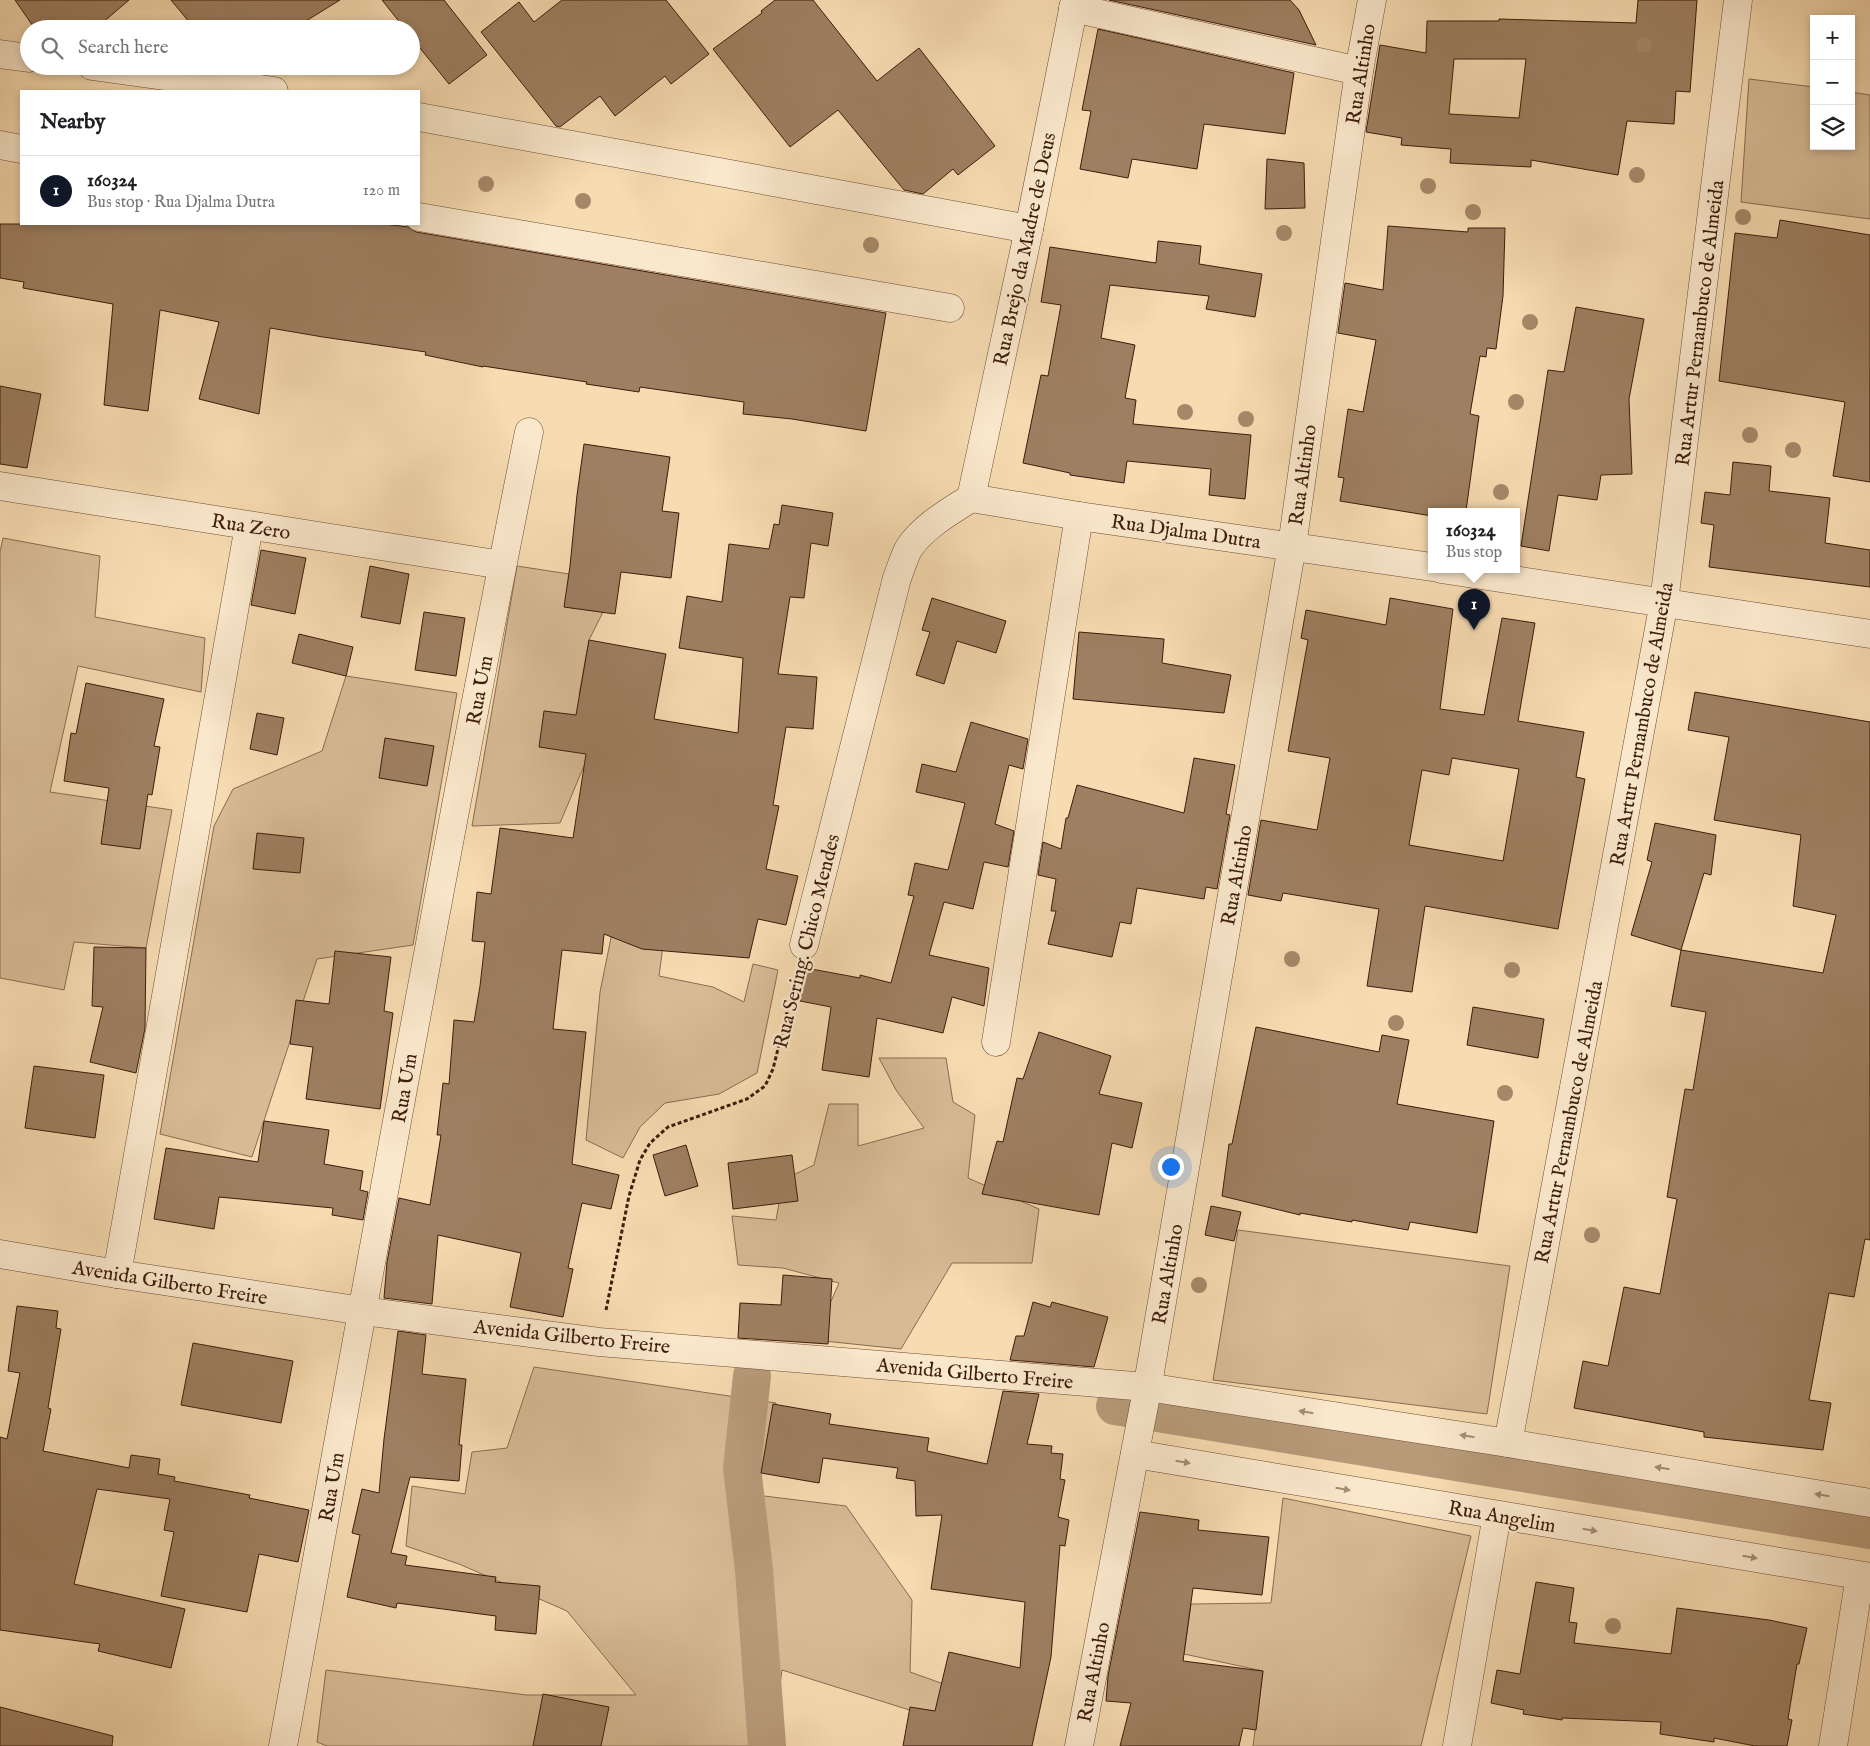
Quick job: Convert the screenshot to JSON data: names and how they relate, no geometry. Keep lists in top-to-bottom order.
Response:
{
  "streets": {
    "street": [
      "Rua Altinho",
      "Rua Brejo da Madre de Deus",
      "Rua Artur Pernambuco de Almeida",
      "Rua Zero",
      "Rua Djalma Dutra",
      "Rua Um",
      "Rua Sering. Chico Mendes",
      "Avenida Gilberto Freire",
      "Rua Angelim"
    ]
  },
  "crossings": [
    ["Rua Altinho", "Rua Djalma Dutra"],
    ["Rua Altinho", "Avenida Gilberto Freire"],
    ["Rua Altinho", "Rua Angelim"],
    ["Rua Brejo da Madre de Deus", "Rua Djalma Dutra"],
    ["Rua Brejo da Madre de Deus", "Rua Sering. Chico Mendes"],
    ["Rua Zero", "Rua Um"],
    ["Rua Djalma Dutra", "Rua Sering. Chico Mendes"],
    ["Rua Um", "Avenida Gilberto Freire"],
    ["Rua Sering. Chico Mendes", "Avenida Gilberto Freire"]
  ],
  "page": {
    "map_buttons": ["+", "−"],
    "search": "Search here",
    "heading": "Nearby",
    "list": [
      {
        "mark": "1",
        "name": "160324",
        "note": "Bus stop · Rua Djalma Dutra",
        "value": "120 m"
      }
    ],
    "popup": ["160324", "Bus stop"],
    "pins": "1"
  }
}
